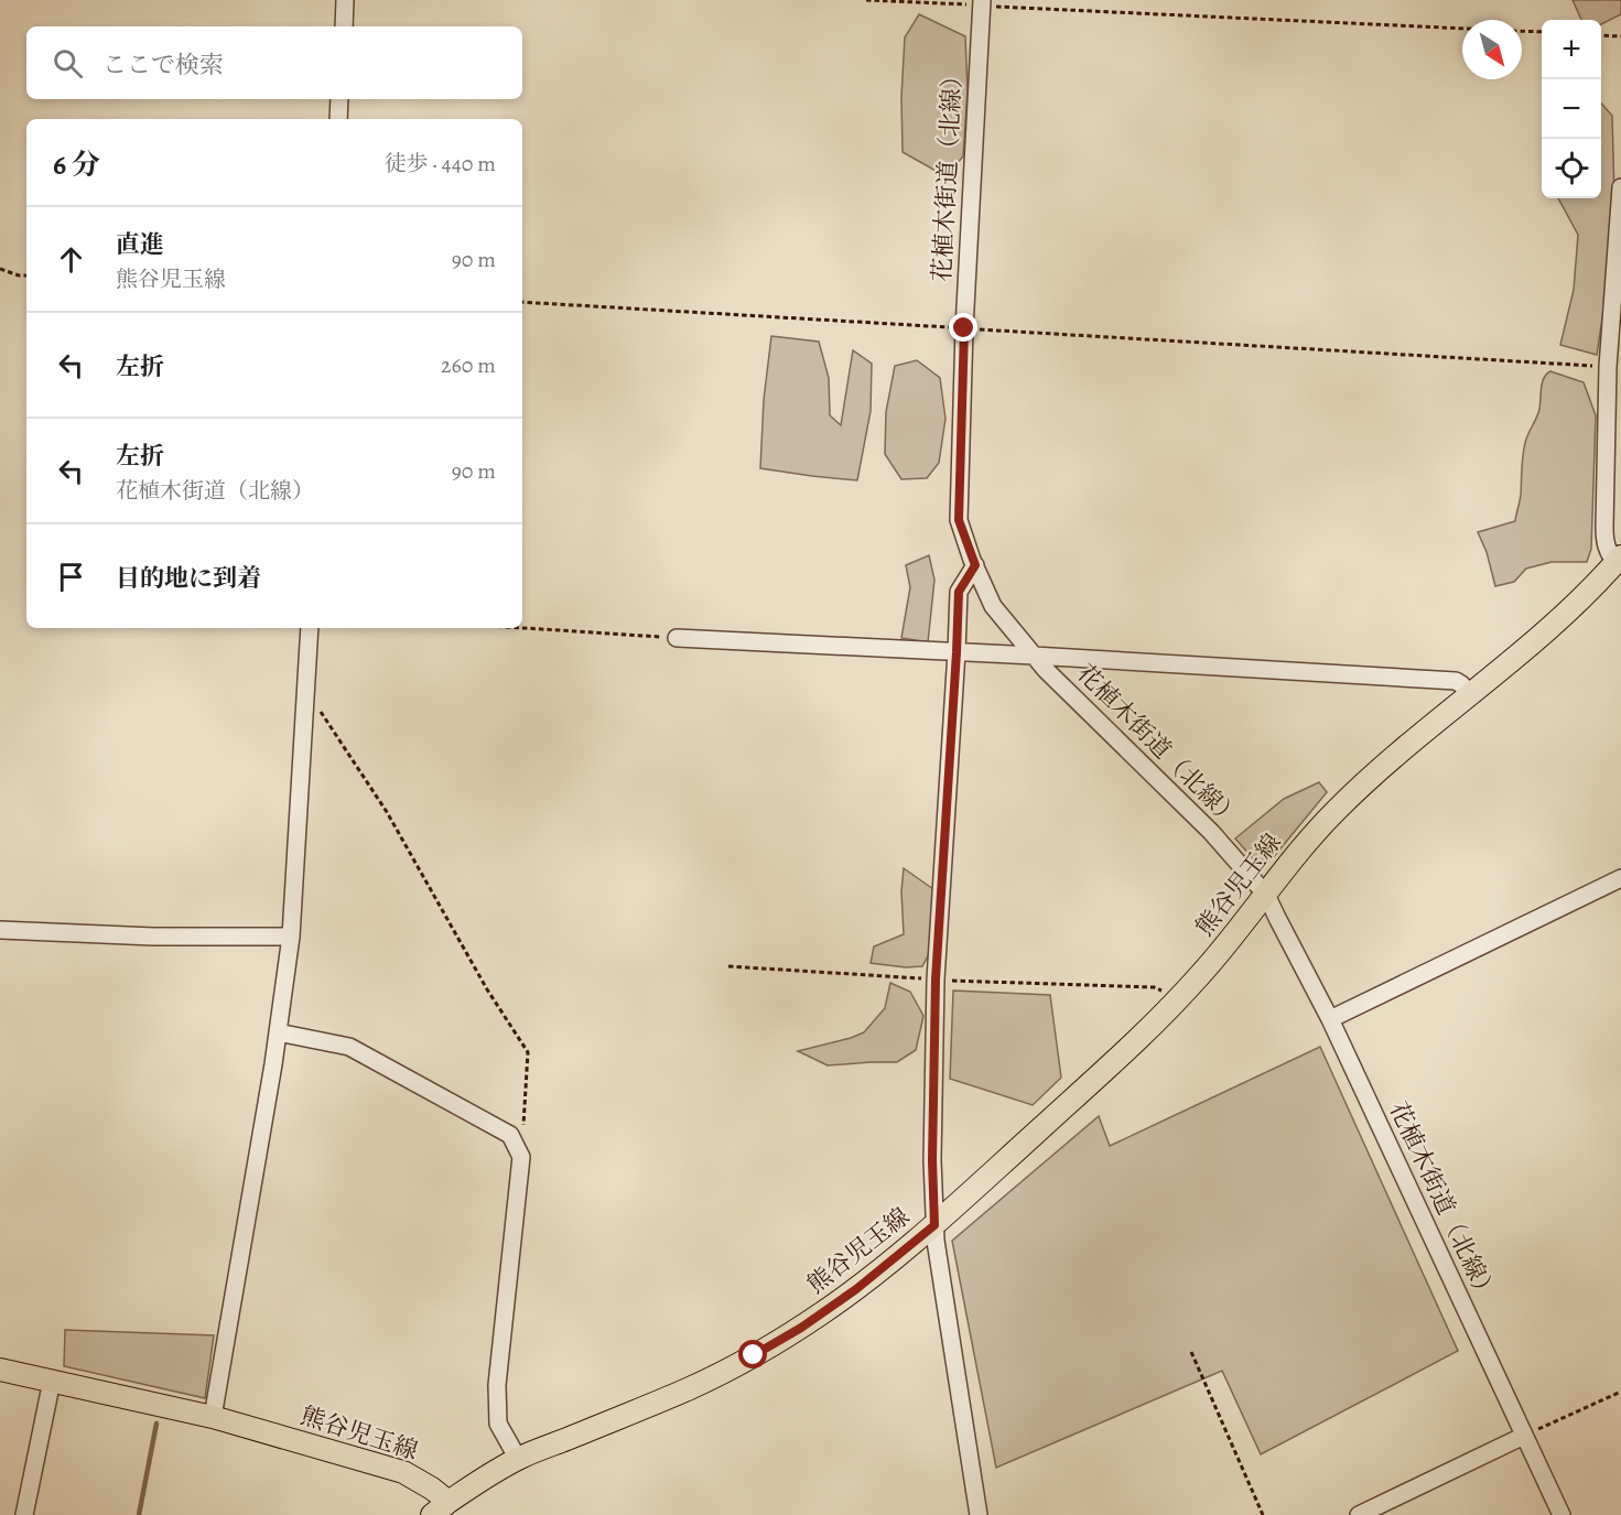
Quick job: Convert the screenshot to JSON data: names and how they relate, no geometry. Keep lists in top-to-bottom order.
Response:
{
  "streets": {
    "main road": ["熊谷児玉線"],
    "street": ["花植木街道（北線）"]
  },
  "crossings": [
    ["花植木街道（北線）", "熊谷児玉線"]
  ],
  "north": "bottom right",
  "page": {
    "map_buttons": ["+", "−"],
    "search": "ここで検索",
    "heading": ["6 分", "徒歩 · 440 m"],
    "list": [
      ["直進", "熊谷児玉線", "90 m"],
      ["左折", "260 m"],
      ["左折", "花植木街道（北線）", "90 m"],
      "目的地に到着"
    ]
  }
}
